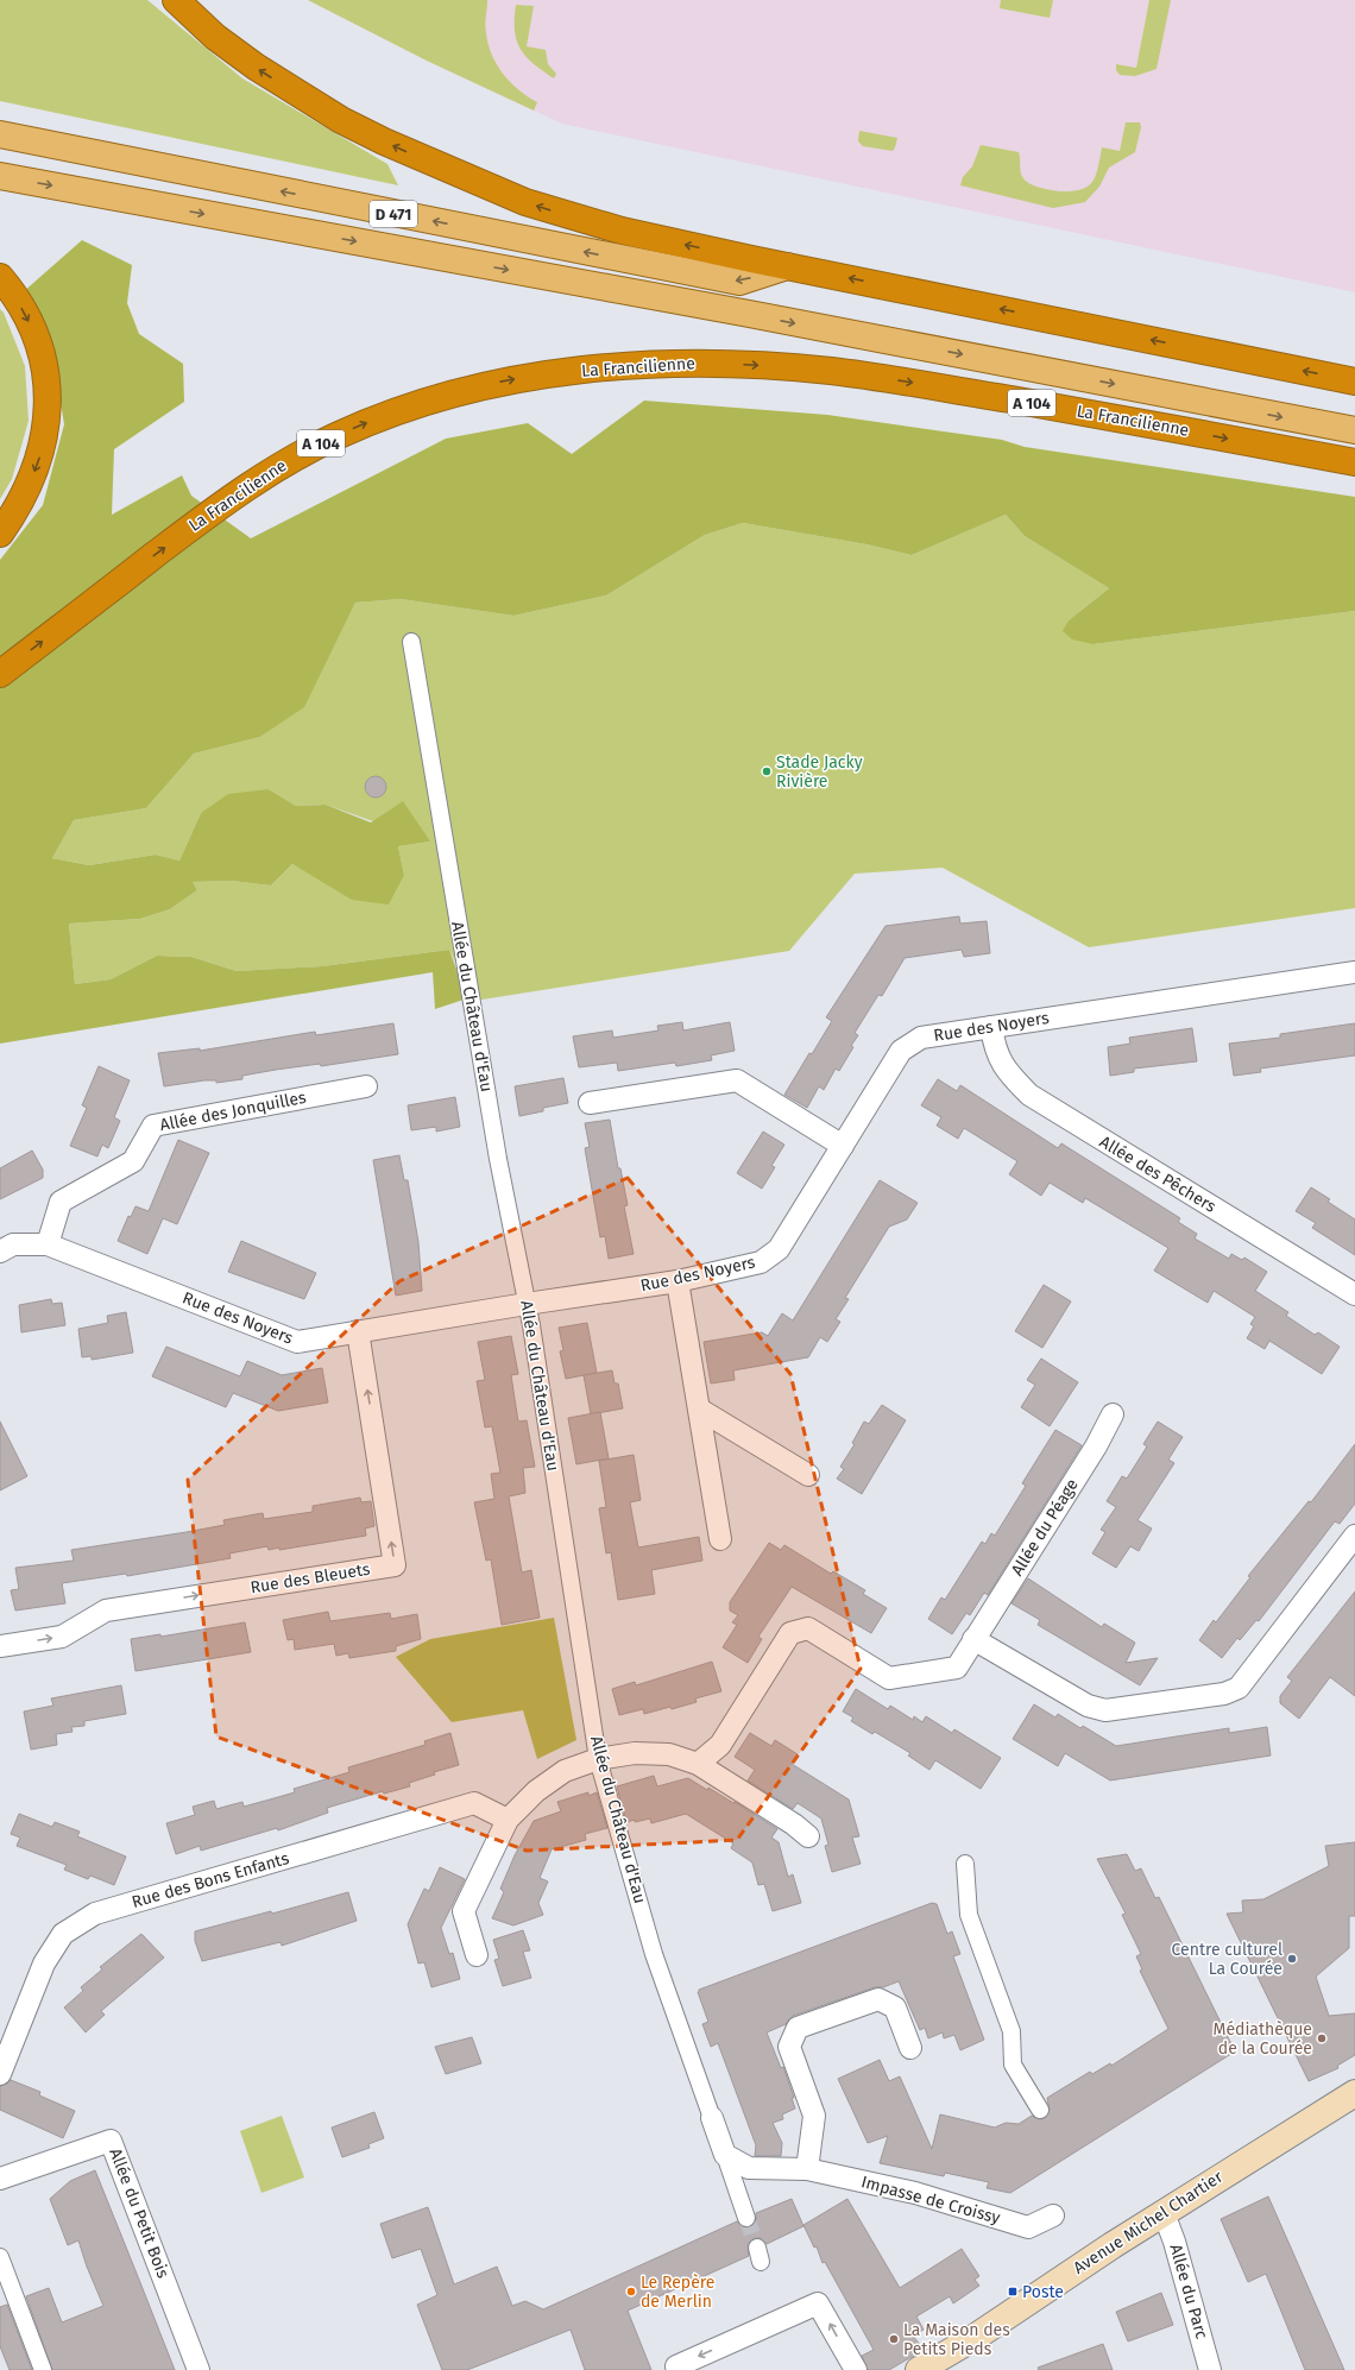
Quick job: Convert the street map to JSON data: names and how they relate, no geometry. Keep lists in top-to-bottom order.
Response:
{
  "streets": {
    "highway": ["La Francilienne", "A 104"],
    "main road": ["D 471", "Avenue Michel Chartier"],
    "street": [
      "Allée du Château d'Eau",
      "Rue des Noyers",
      "Allée des Jonquilles",
      "Allée des Pêchers",
      "Allée du Péage",
      "Rue des Bleuets",
      "Rue des Bons Enfants",
      "Impasse de Croissy",
      "Allée du Petit Bois",
      "Allée du Parc"
    ]
  },
  "crossings": [
    ["Allée du Château d'Eau", "Rue des Noyers"],
    ["Rue des Noyers", "Allée des Jonquilles"],
    ["Rue des Noyers", "Allée des Pêchers"],
    ["Rue des Noyers", "Rue des Bleuets"],
    ["Avenue Michel Chartier", "Allée du Parc"]
  ],
  "places": {
    "other": [
      "Stade Jacky Rivière",
      "Centre culturel La Courée",
      "Médiathèque de la Courée",
      "Le Repère de Merlin",
      "La Maison des Petits Pieds"
    ],
    "transit": ["Poste"]
  }
}
